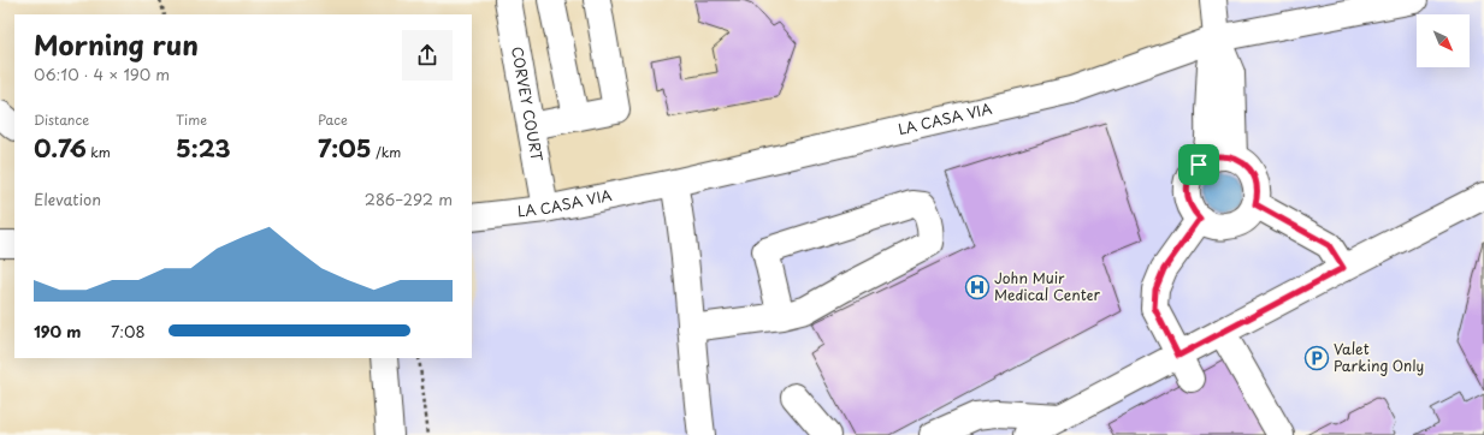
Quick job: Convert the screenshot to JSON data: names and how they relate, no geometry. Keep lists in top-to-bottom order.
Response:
{
  "streets": {
    "street": ["CORVEY COURT", "LA CASA VIA"]
  },
  "crossings": [
    ["CORVEY COURT", "LA CASA VIA"]
  ],
  "places": {
    "hospital": ["John Muir Medical Center"],
    "parking": ["Valet Parking Only"]
  },
  "north": "bottom right",
  "page": {
    "heading": ["Morning run", "06:10 · 4 × 190 m"],
    "stats": [
      ["Distance", "0.76 km"],
      ["Time", "5:23"],
      ["Pace", "7:05 /km"]
    ],
    "chart": ["Elevation", "286–292 m"],
    "list": [
      {
        "name": "190 m",
        "note": "7:08"
      }
    ]
  }
}
